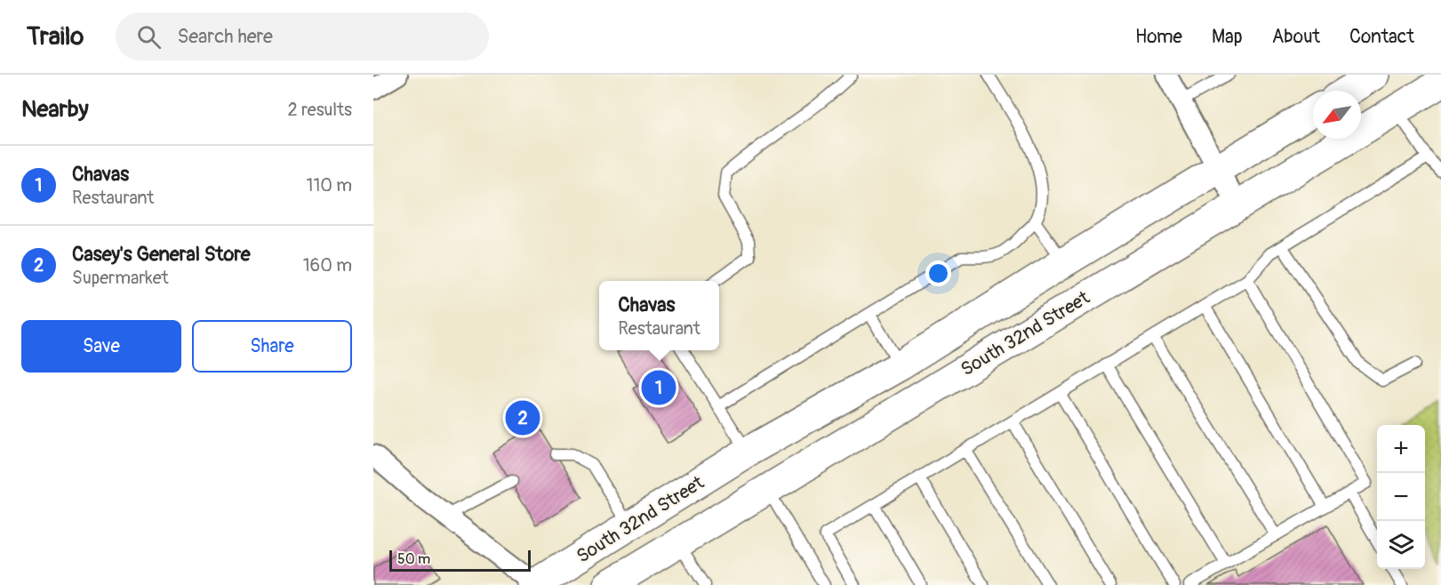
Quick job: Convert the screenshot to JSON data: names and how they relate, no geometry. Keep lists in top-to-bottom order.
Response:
{
  "streets": {
    "highway": ["South 32nd Street"]
  },
  "scale_bar": "50 m",
  "north": "bottom left",
  "page": {
    "header": "Trailo",
    "search": "Search here",
    "nav": [
      "Home",
      "Map",
      "About",
      "Contact"
    ],
    "heading": ["Nearby", "2 results"],
    "list": [
      {
        "mark": "1",
        "name": "Chavas",
        "note": "Restaurant",
        "value": "110 m"
      },
      {
        "mark": "2",
        "name": "Casey's General Store",
        "note": "Supermarket",
        "value": "160 m"
      }
    ],
    "popup": ["Chavas", "Restaurant"],
    "buttons": ["Save", "Share"],
    "pins": ["1", "2"],
    "map_buttons": ["+", "−"],
    "scale": "50 m"
  }
}
